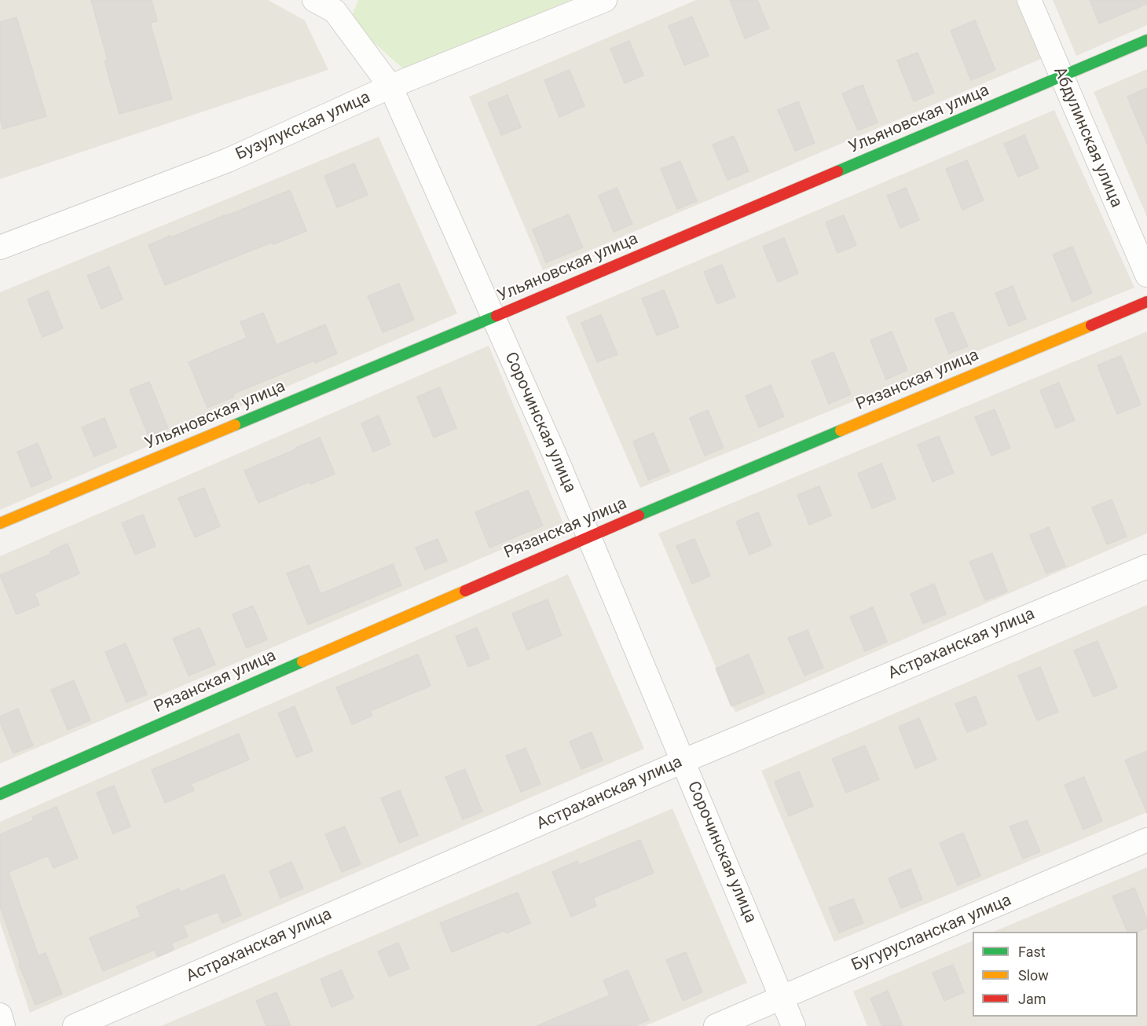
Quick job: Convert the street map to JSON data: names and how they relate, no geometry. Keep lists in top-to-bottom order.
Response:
{
  "streets": {
    "street": [
      "Ульяновская улица",
      "Бузулукская улица",
      "Абдулинская улица",
      "Рязанская улица",
      "Сорочинская улица",
      "Астраханская улица",
      "Бугурусланская улица"
    ]
  },
  "crossings": [
    ["Ульяновская улица", "Абдулинская улица"],
    ["Ульяновская улица", "Сорочинская улица"],
    ["Бузулукская улица", "Сорочинская улица"],
    ["Рязанская улица", "Сорочинская улица"],
    ["Сорочинская улица", "Астраханская улица"],
    ["Сорочинская улица", "Бугурусланская улица"]
  ],
  "legend": ["Fast", "Slow", "Jam"]
}
